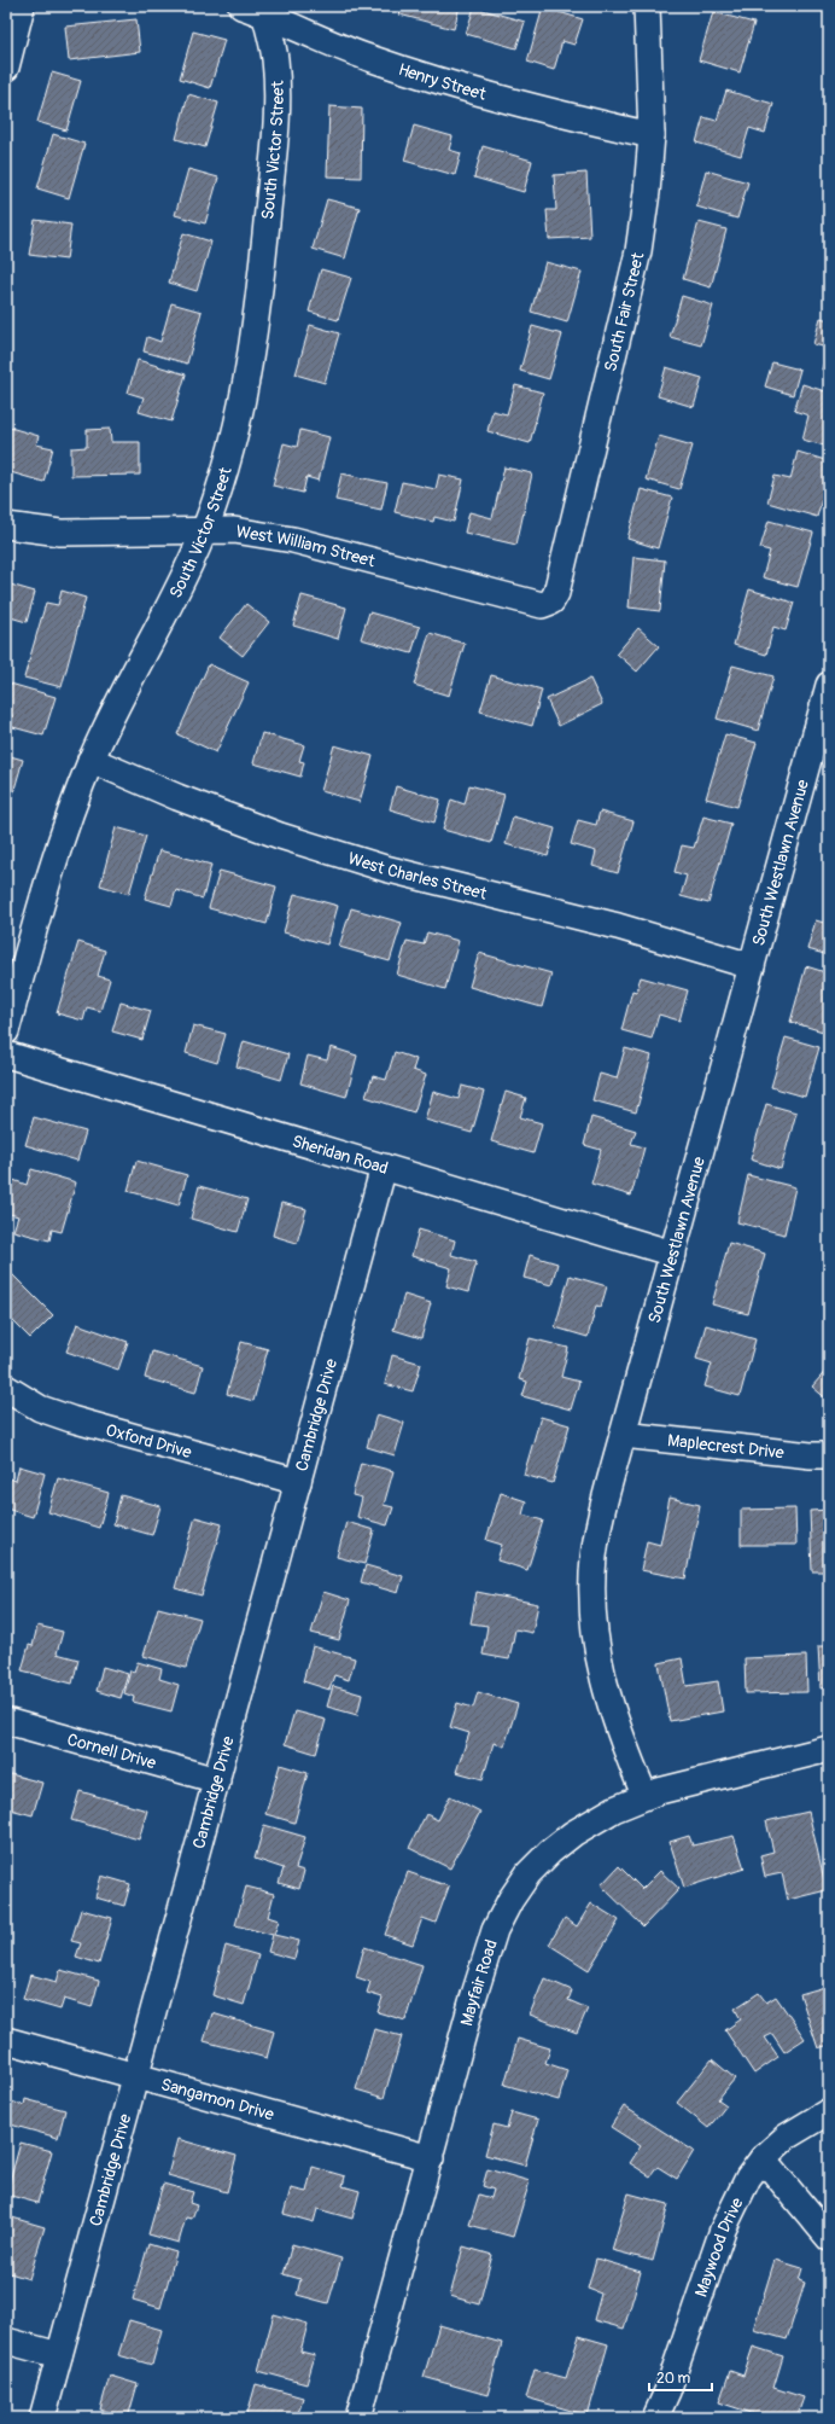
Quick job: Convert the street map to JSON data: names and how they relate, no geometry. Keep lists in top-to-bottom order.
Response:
{
  "streets": {
    "street": [
      "Henry Street",
      "South Victor Street",
      "South Fair Street",
      "West William Street",
      "South Westlawn Avenue",
      "West Charles Street",
      "Sheridan Road",
      "Cambridge Drive",
      "Oxford Drive",
      "Maplecrest Drive",
      "Cornell Drive",
      "Mayfair Road",
      "Sangamon Drive",
      "Maywood Drive"
    ]
  },
  "crossings": [
    ["Henry Street", "South Victor Street"],
    ["Henry Street", "South Fair Street"],
    ["South Victor Street", "West William Street"],
    ["South Victor Street", "West Charles Street"],
    ["South Fair Street", "West William Street"],
    ["South Westlawn Avenue", "West Charles Street"],
    ["South Westlawn Avenue", "Sheridan Road"],
    ["South Westlawn Avenue", "Maplecrest Drive"],
    ["South Westlawn Avenue", "Mayfair Road"],
    ["Sheridan Road", "Cambridge Drive"],
    ["Cambridge Drive", "Oxford Drive"],
    ["Cambridge Drive", "Cornell Drive"],
    ["Cambridge Drive", "Sangamon Drive"],
    ["Mayfair Road", "Sangamon Drive"]
  ],
  "scale_bar": "20 m"
}
